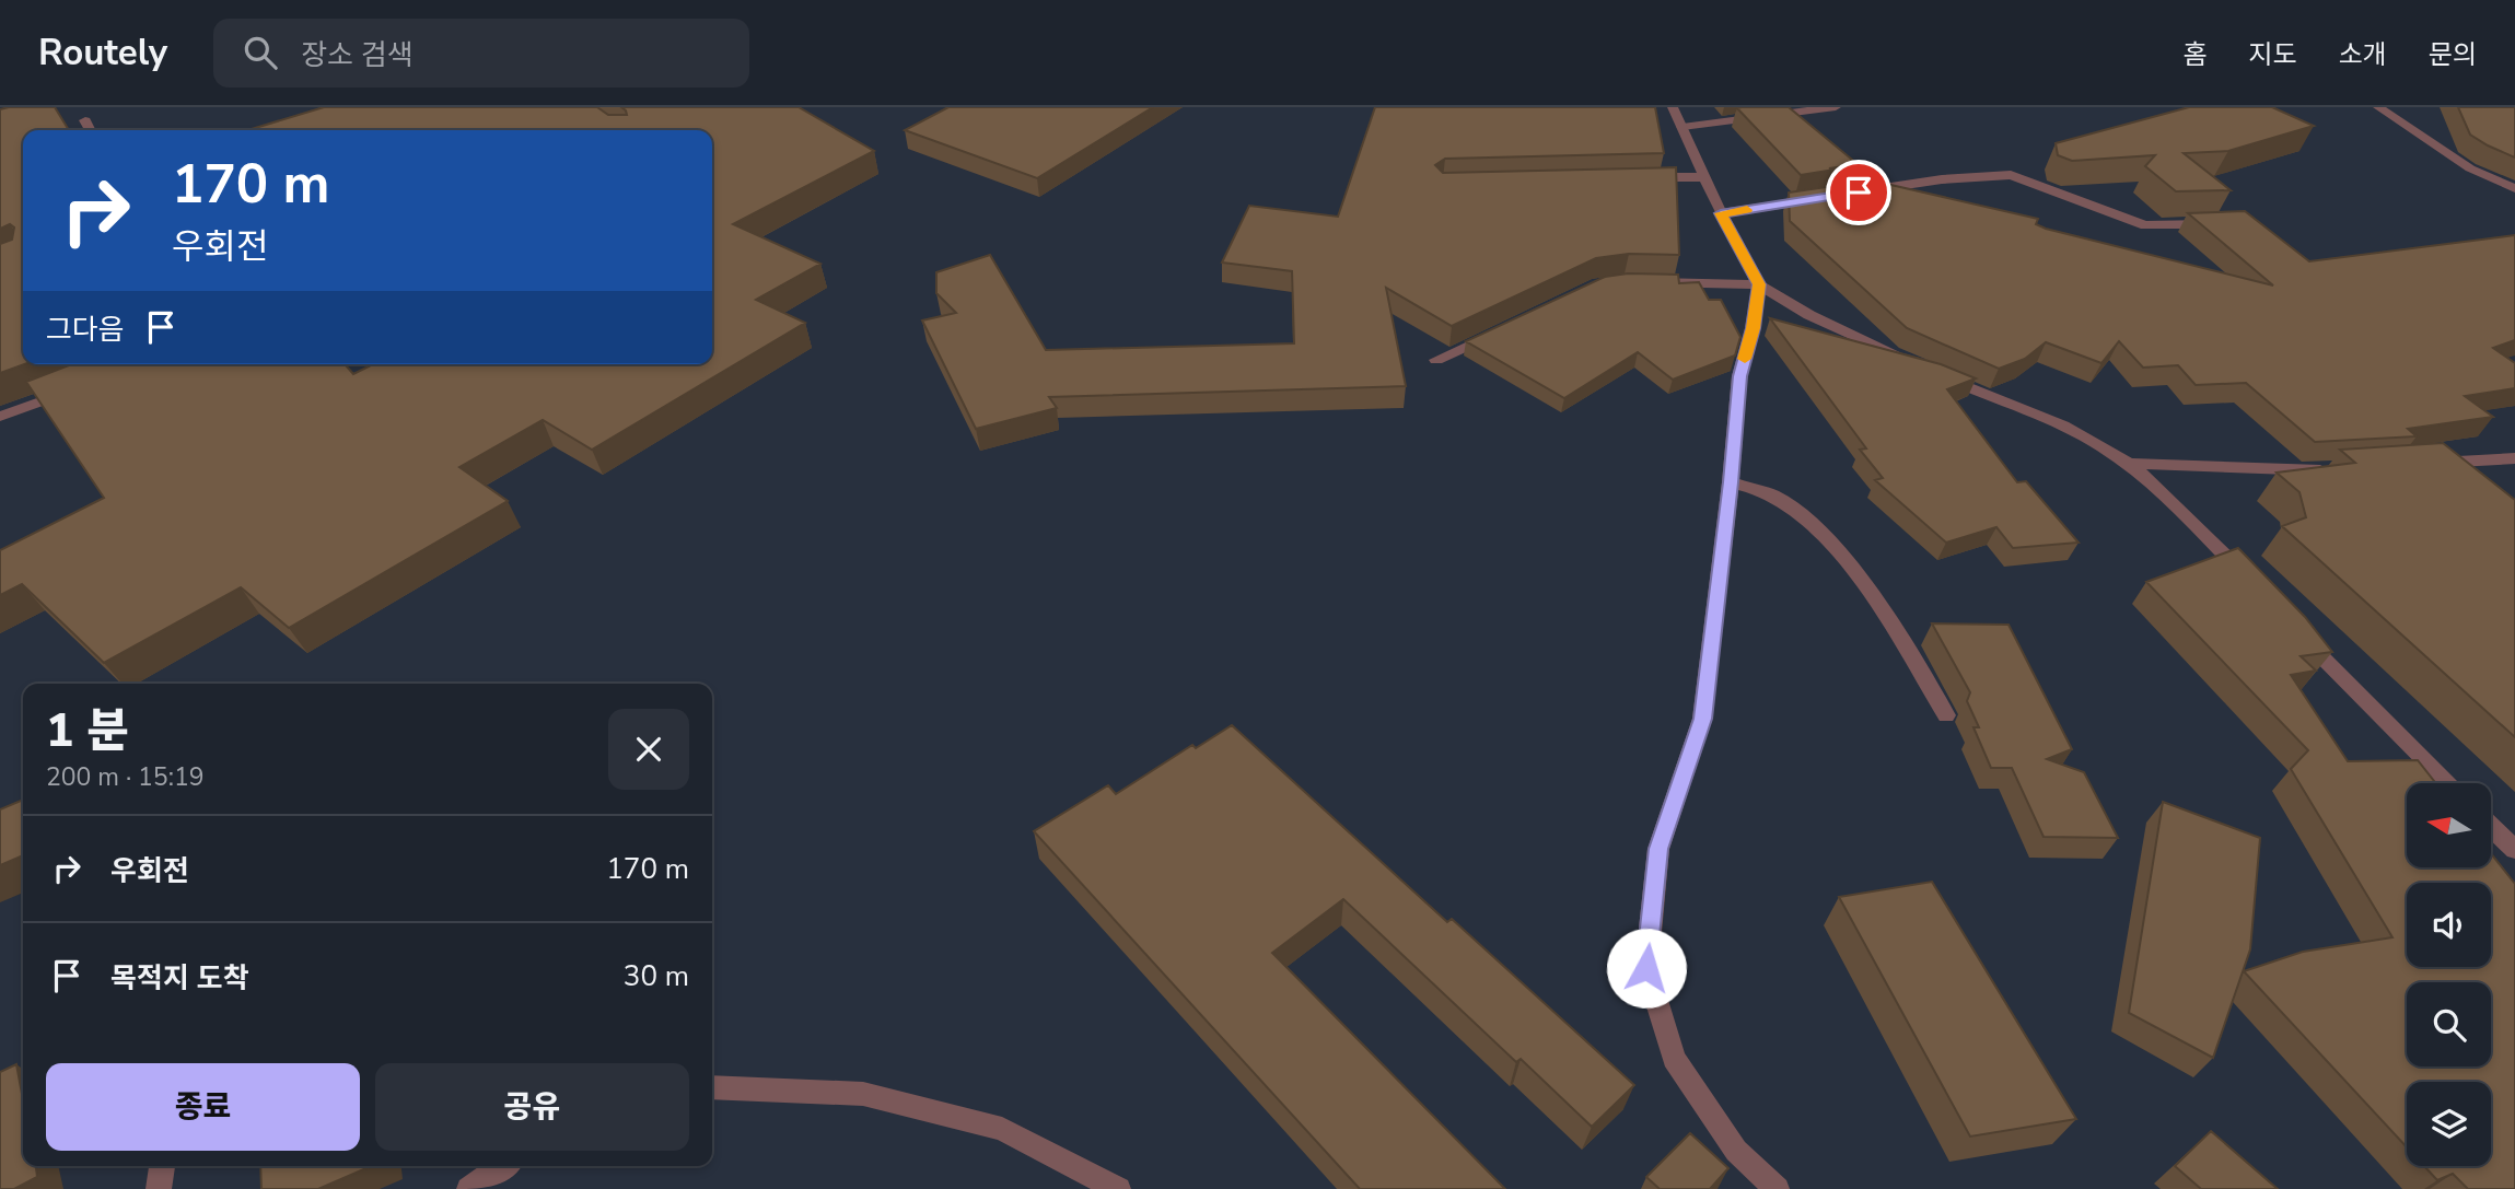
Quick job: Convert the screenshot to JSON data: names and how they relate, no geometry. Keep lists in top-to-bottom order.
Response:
{
  "north": "left",
  "page": {
    "header": "Routely",
    "search": "장소 검색",
    "nav": [
      "홈",
      "지도",
      "소개",
      "문의"
    ],
    "turn": ["170 m", "우회전"],
    "then": "그다음",
    "heading": ["1 분", "200 m · 15:19"],
    "list": [
      {
        "name": "우회전",
        "value": "170 m"
      },
      {
        "name": "목적지 도착",
        "value": "30 m"
      }
    ],
    "buttons": ["종료", "공유"]
  }
}
